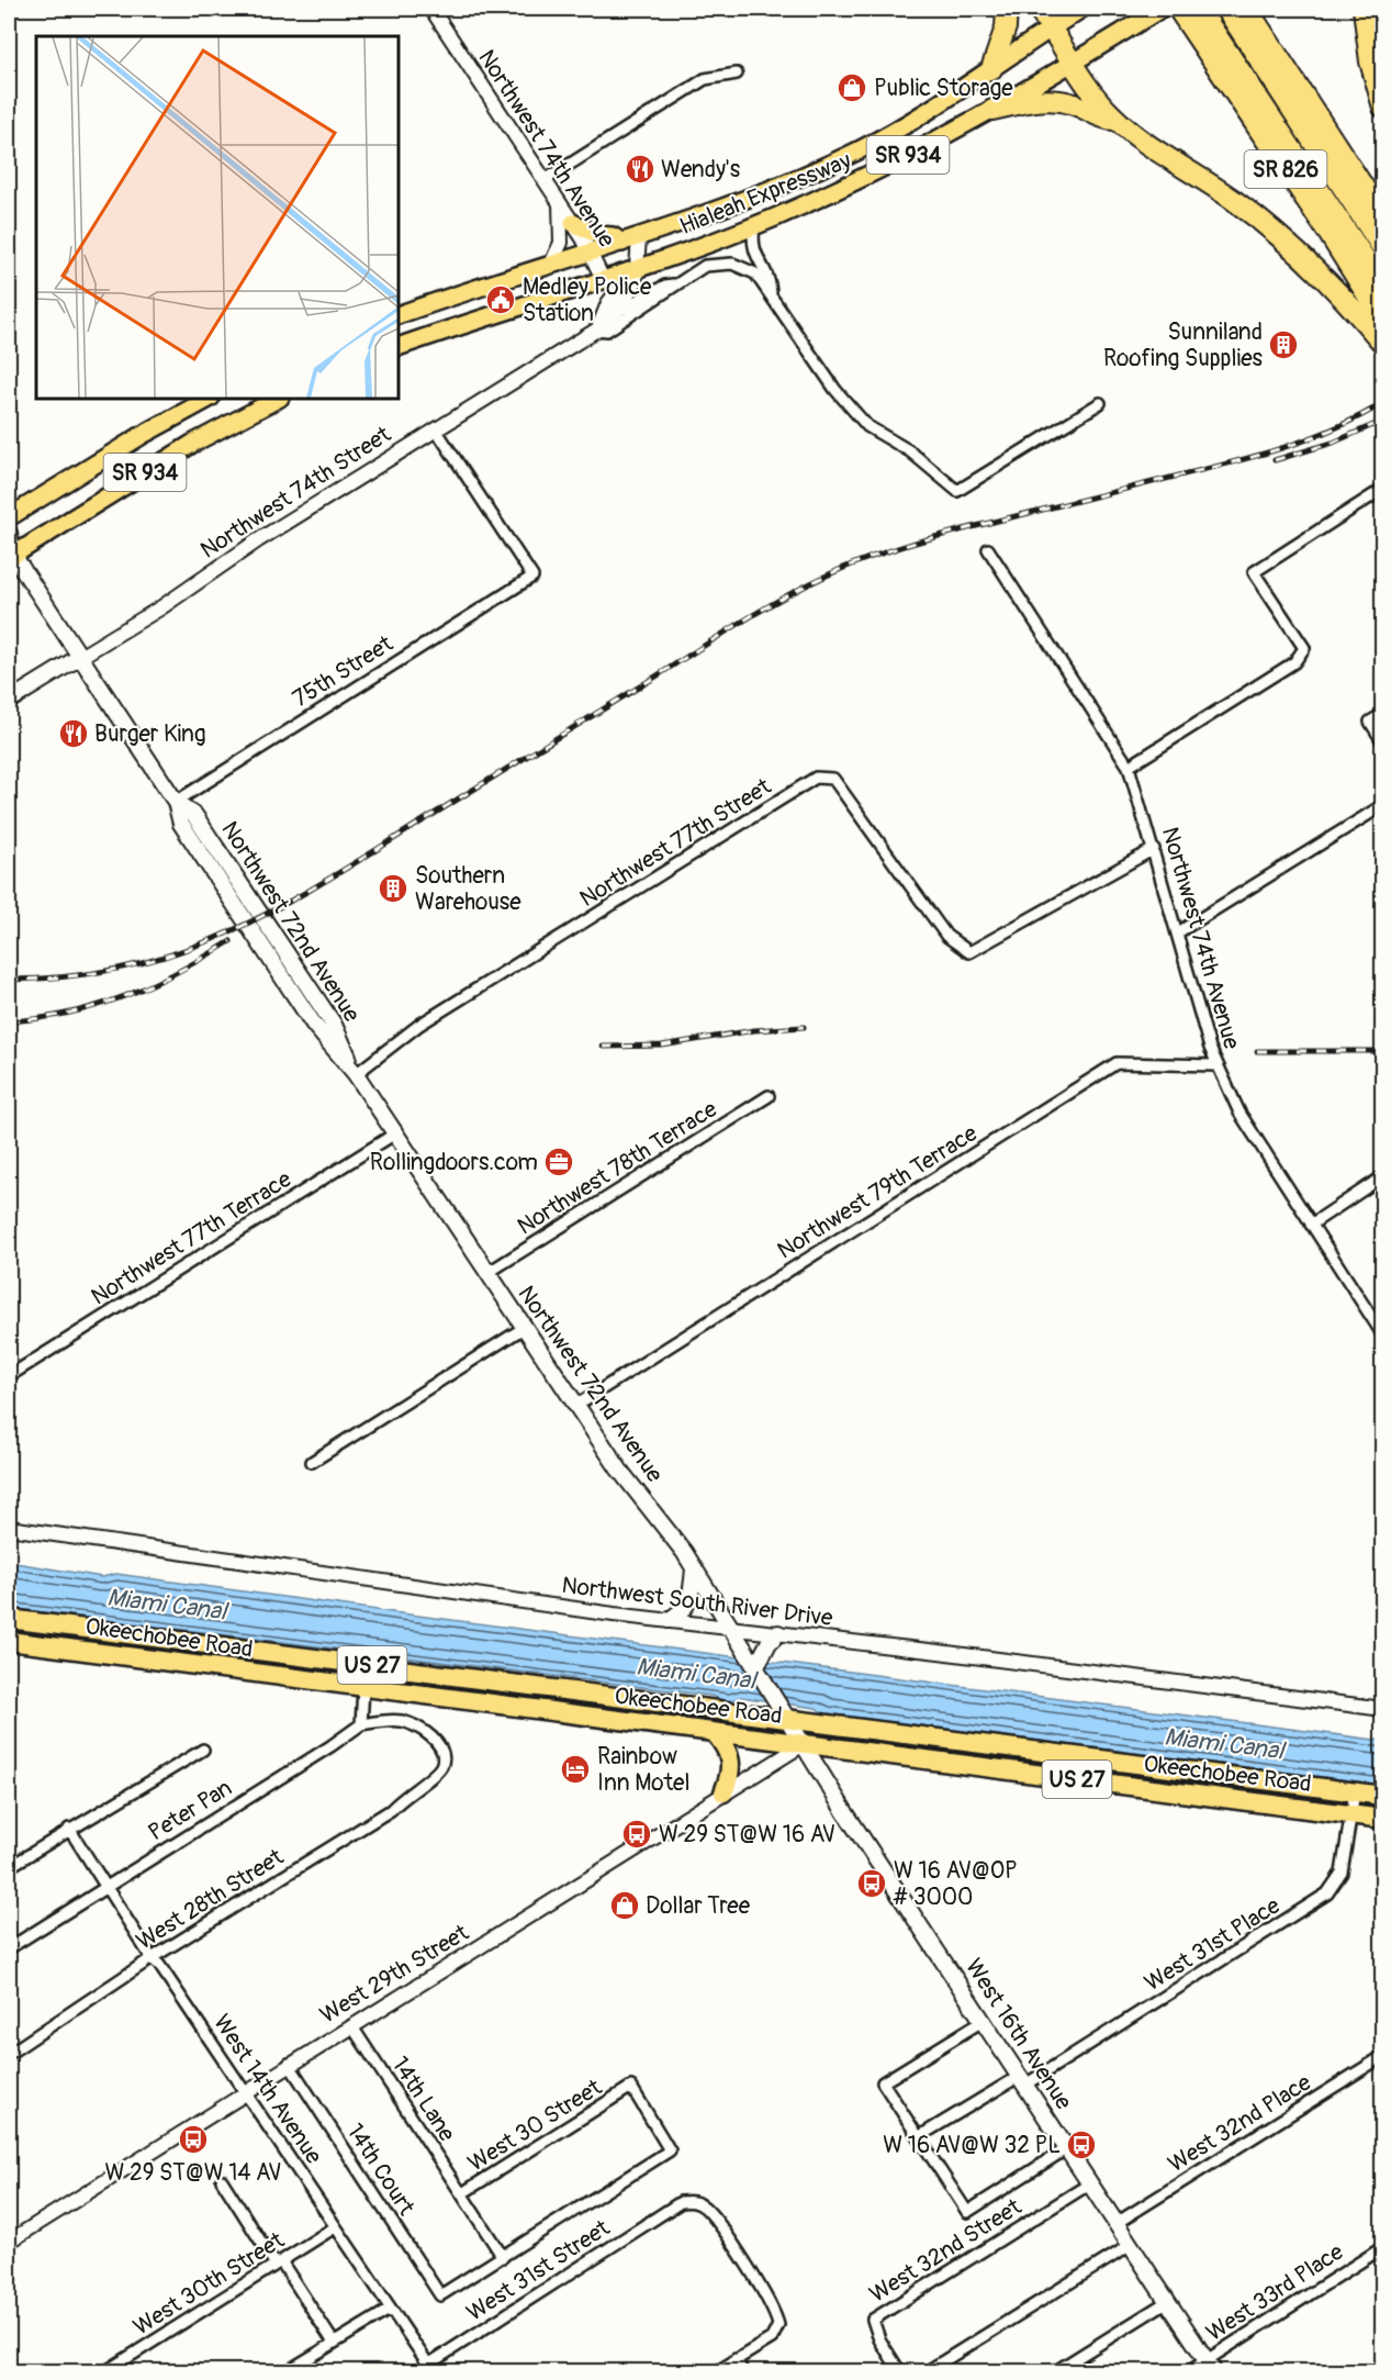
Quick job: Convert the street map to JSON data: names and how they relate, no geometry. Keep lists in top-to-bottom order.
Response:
{
  "streets": {
    "highway": ["SR 826", "Okeechobee Road", "US 27"],
    "main road": [
      "SR 934",
      "Hialeah Expressway",
      "Northwest 74th Street",
      "Northwest 72nd Avenue",
      "West 16th Avenue"
    ],
    "street": [
      "Northwest 74th Avenue",
      "75th Street",
      "Northwest 77th Street",
      "Northwest 78th Terrace",
      "Northwest 79th Terrace",
      "Northwest 77th Terrace",
      "Northwest South River Drive",
      "Peter Pan",
      "West 28th Street",
      "West 31st Place",
      "West 29th Street",
      "West 14th Avenue",
      "14th Lane",
      "West 32nd Place",
      "West 30 Street",
      "14th Court",
      "West 32nd Street",
      "West 31st Street",
      "West 30th Street",
      "West 33rd Place"
    ]
  },
  "crossings": [
    ["Northwest 74th Avenue", "Hialeah Expressway"],
    ["Northwest 74th Avenue", "Northwest 74th Street"],
    ["Northwest 74th Avenue", "Northwest 77th Street"],
    ["Northwest 74th Avenue", "Northwest 79th Terrace"],
    ["SR 934", "Northwest 72nd Avenue"],
    ["Northwest 74th Street", "75th Street"],
    ["Northwest 74th Street", "Northwest 72nd Avenue"],
    ["75th Street", "Northwest 72nd Avenue"],
    ["Northwest 77th Street", "Northwest 72nd Avenue"],
    ["Northwest 72nd Avenue", "Northwest 78th Terrace"],
    ["Northwest 72nd Avenue", "Northwest 79th Terrace"],
    ["Northwest 72nd Avenue", "Northwest 77th Terrace"],
    ["Northwest 72nd Avenue", "Northwest South River Drive"],
    ["Northwest 72nd Avenue", "Okeechobee Road"],
    ["Northwest 72nd Avenue", "West 16th Avenue"],
    ["Okeechobee Road", "West 31st Place"],
    ["Okeechobee Road", "West 29th Street"],
    ["Okeechobee Road", "West 16th Avenue"],
    ["Peter Pan", "West 28th Street"],
    ["Peter Pan", "West 14th Avenue"],
    ["West 28th Street", "West 14th Avenue"],
    ["West 31st Place", "West 16th Avenue"],
    ["West 29th Street", "West 16th Avenue"],
    ["West 29th Street", "West 14th Avenue"],
    ["West 29th Street", "14th Lane"],
    ["West 29th Street", "14th Court"],
    ["West 16th Avenue", "West 32nd Place"],
    ["West 16th Avenue", "West 32nd Street"],
    ["West 16th Avenue", "West 33rd Place"],
    ["West 14th Avenue", "West 31st Street"],
    ["West 14th Avenue", "West 30th Street"],
    ["14th Lane", "West 30 Street"],
    ["14th Lane", "14th Court"],
    ["West 30 Street", "14th Court"]
  ],
  "water": ["Miami Canal"],
  "places": {
    "shop": ["Public Storage", "Dollar Tree"],
    "restaurant": ["Wendy's", "Burger King"],
    "public building": ["Medley Police Station"],
    "building": ["Sunniland Roofing Supplies", "Southern Warehouse"],
    "office": ["Rollingdoors.com"],
    "hotel": ["Rainbow Inn Motel"],
    "bus stop": [
      "W 29 ST@W 16 AV",
      "W 16 AV@OP # 3000",
      "W 29 ST@W 14 AV",
      "W 16 AV@W 32 PL"
    ]
  }
}
